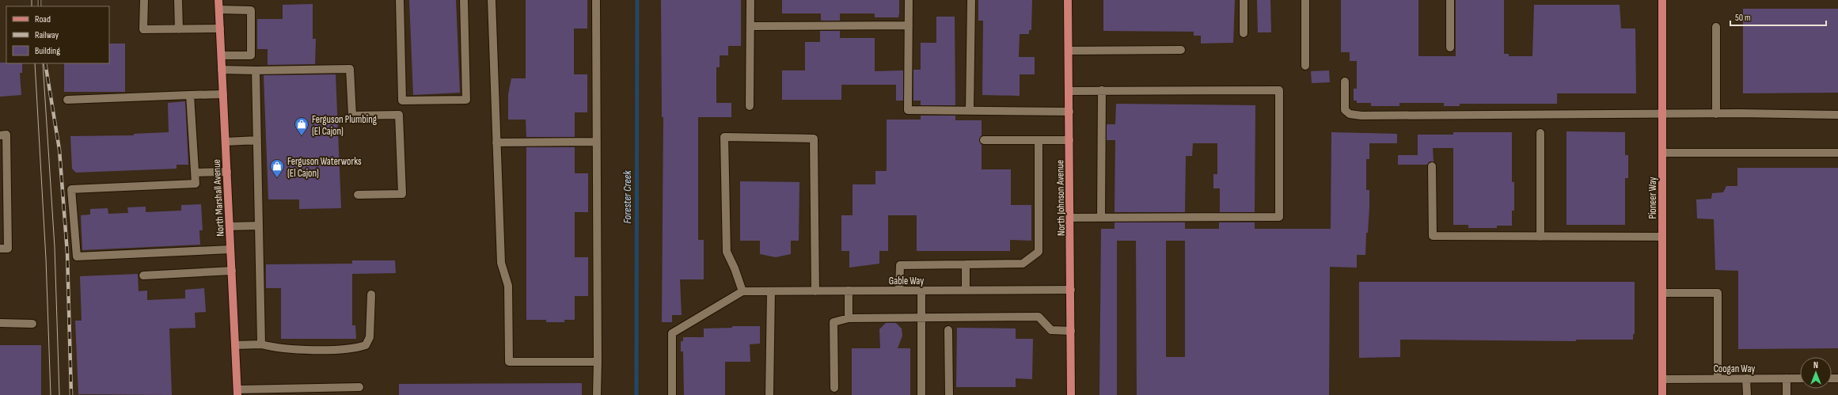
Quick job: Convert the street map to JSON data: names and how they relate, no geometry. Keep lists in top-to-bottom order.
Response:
{
  "streets": {
    "main road": ["North Marshall Avenue", "North Johnson Avenue", "Pioneer Way"],
    "street": ["Gable Way", "Coogan Way"]
  },
  "crossings": [
    ["North Johnson Avenue", "Gable Way"],
    ["Pioneer Way", "Coogan Way"]
  ],
  "water": ["Forester Creek"],
  "places": {
    "shop": ["Ferguson Plumbing (El Cajon)", "Ferguson Waterworks (El Cajon)"]
  },
  "legend": ["Road", "Railway", "Building"],
  "scale_bar": "50 m",
  "north": "top"
}
